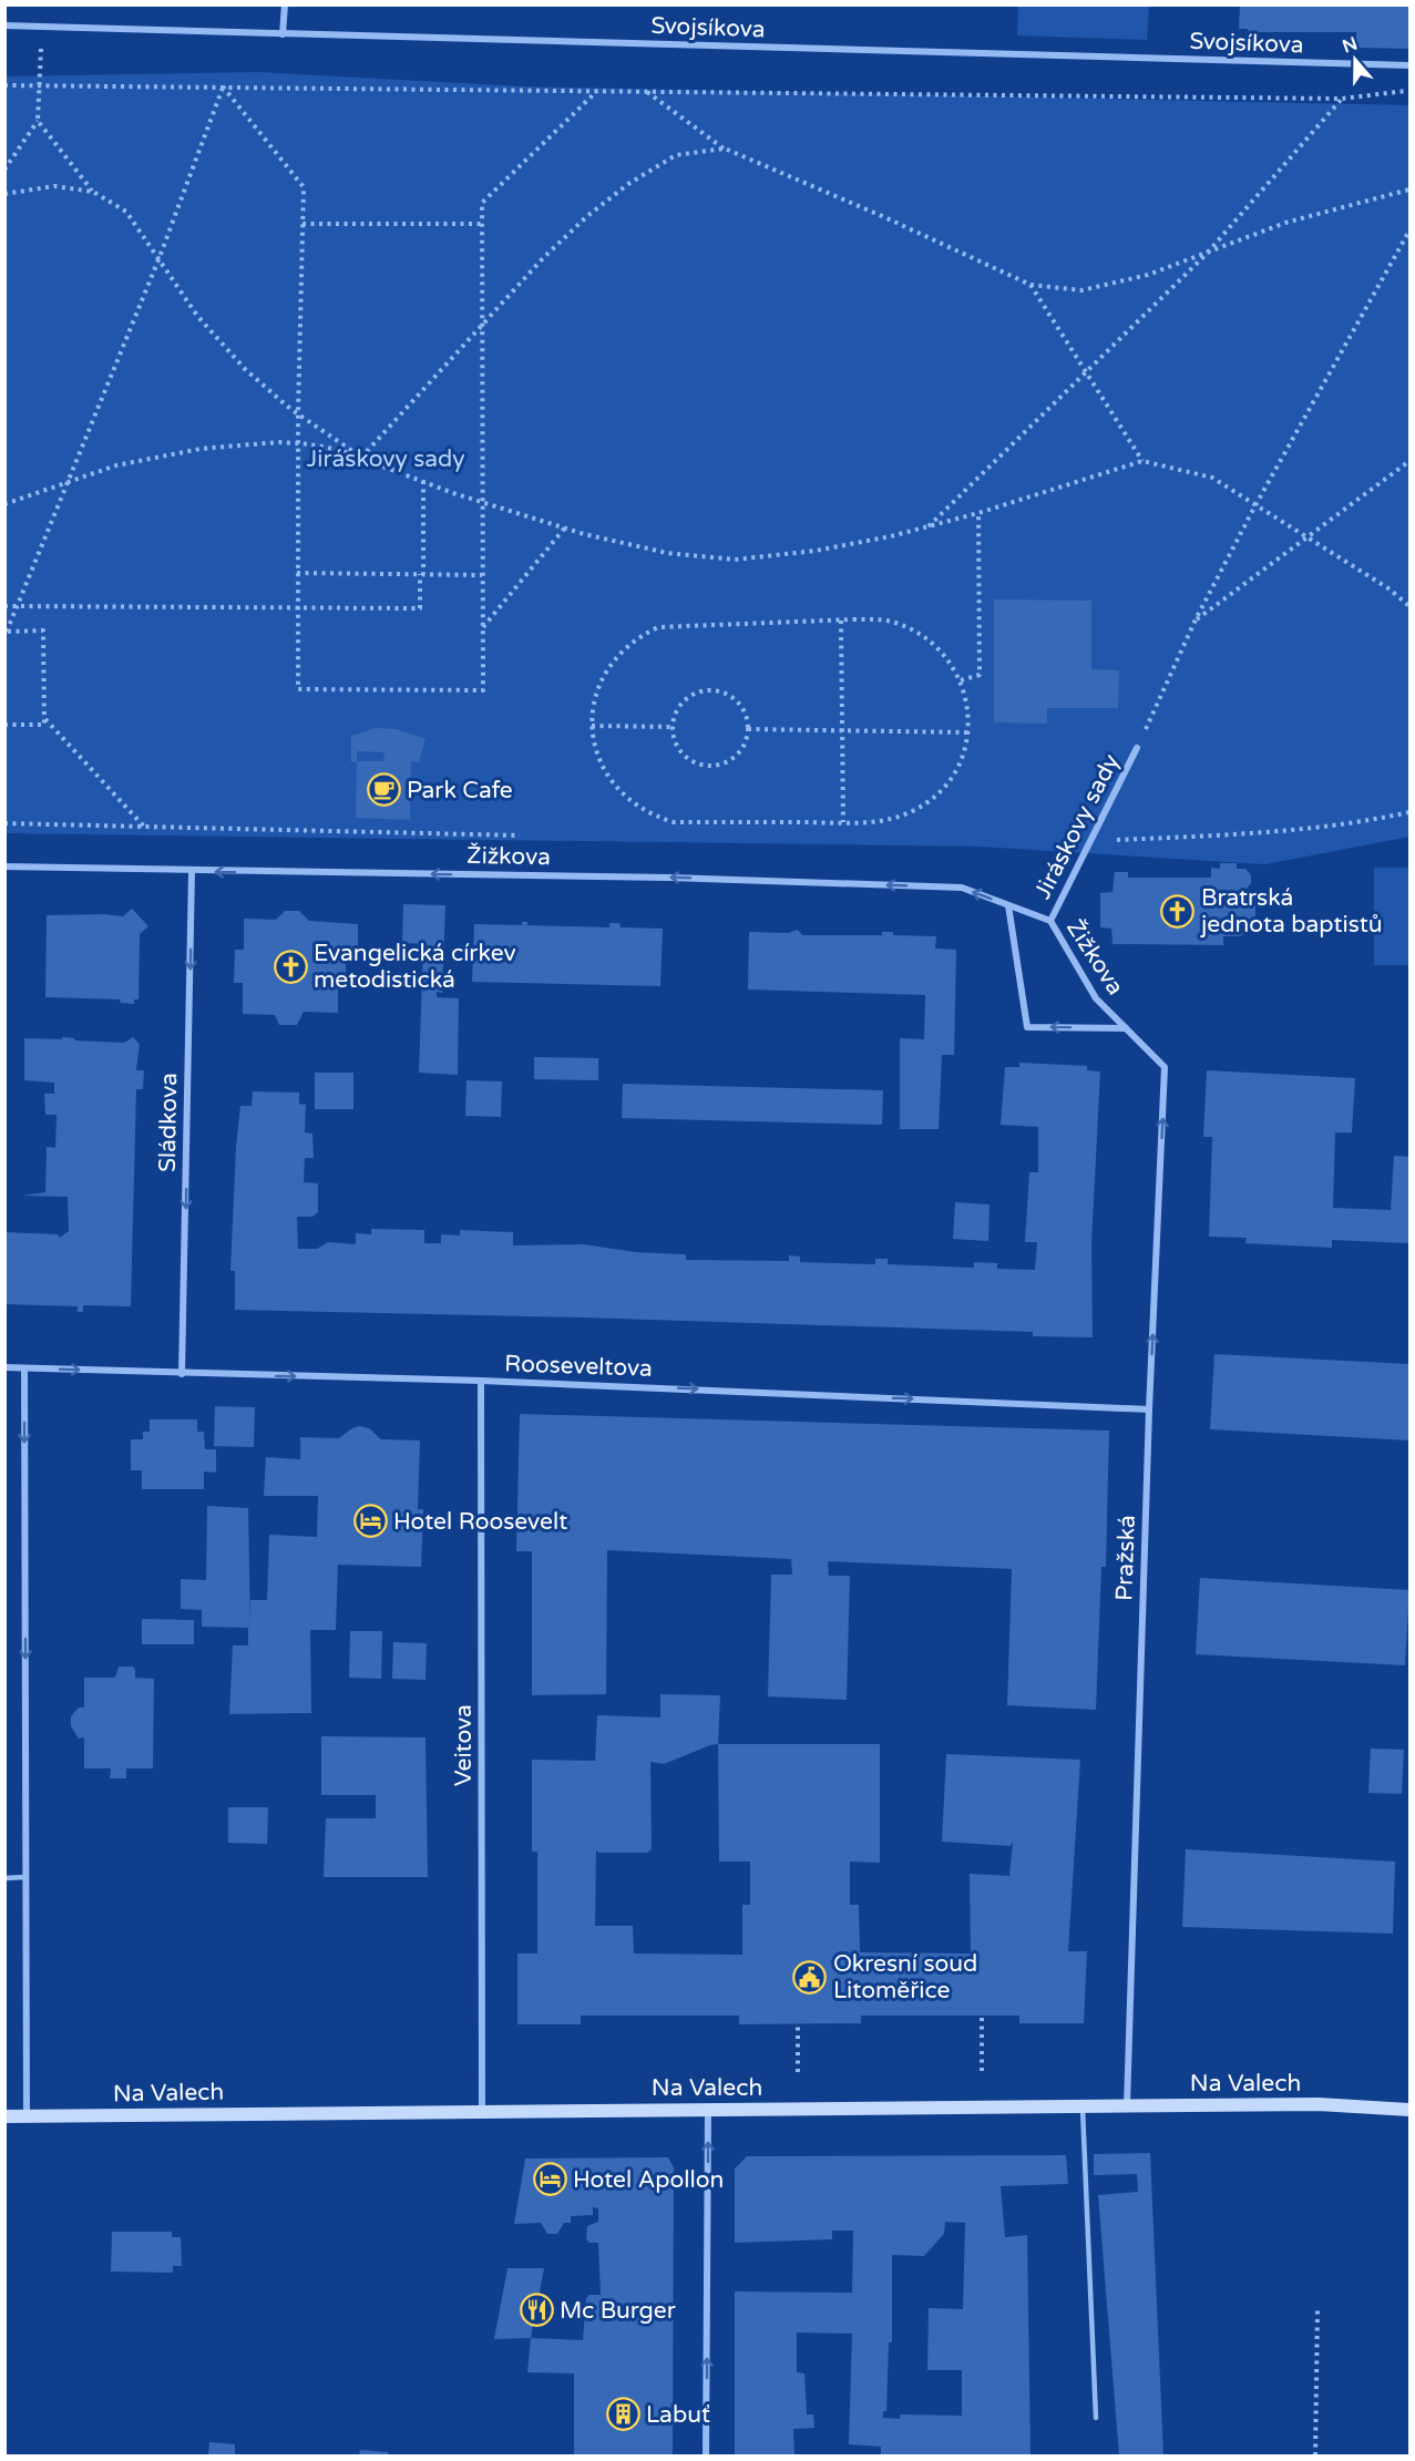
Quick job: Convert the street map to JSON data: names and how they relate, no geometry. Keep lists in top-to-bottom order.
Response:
{
  "streets": {
    "main road": ["Na Valech"],
    "street": [
      "Svojsíkova",
      "Jiráskovy sady",
      "Žižkova",
      "Sládkova",
      "Rooseveltova",
      "Pražská",
      "Veitova"
    ]
  },
  "crossings": [
    ["Jiráskovy sady", "Žižkova"],
    ["Žižkova", "Sládkova"],
    ["Žižkova", "Pražská"],
    ["Sládkova", "Rooseveltova"],
    ["Rooseveltova", "Pražská"],
    ["Rooseveltova", "Veitova"],
    ["Pražská", "Na Valech"],
    ["Veitova", "Na Valech"]
  ],
  "one_way": ["Žižkova", "Sládkova", "Rooseveltova"],
  "parks": ["Jiráskovy sady"],
  "places": {
    "cafe": ["Park Cafe"],
    "church": ["Bratrská jednota baptistů", "Evangelická církev metodistická"],
    "hotel": ["Hotel Roosevelt", "Hotel Apollon"],
    "public building": ["Okresní soud Litoměřice"],
    "restaurant": ["Mc Burger"],
    "building": ["Labuť"]
  },
  "north": "top"
}
